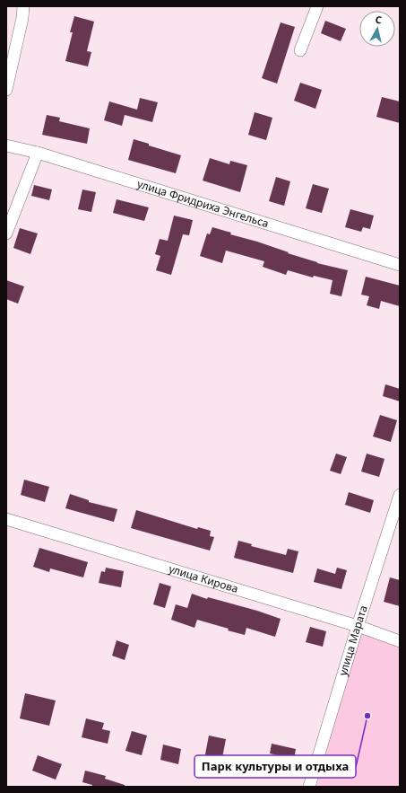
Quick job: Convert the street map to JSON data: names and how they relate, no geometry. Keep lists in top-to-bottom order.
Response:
{
  "streets": {
    "street": ["улица Фридриха Энгельса", "улица Кирова", "улица Марата"]
  },
  "crossings": [
    ["улица Кирова", "улица Марата"]
  ],
  "places": ["Парк культуры и отдыха"],
  "north": "top"
}
